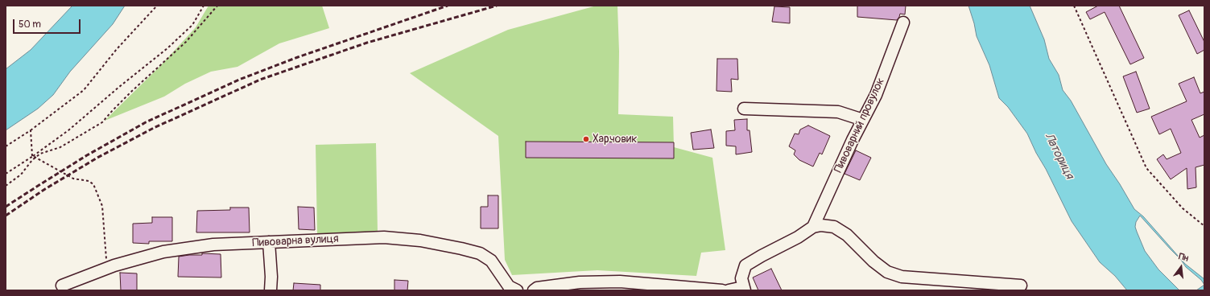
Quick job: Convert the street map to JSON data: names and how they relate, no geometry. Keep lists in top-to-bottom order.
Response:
{
  "streets": {
    "street": ["Пивоварний провулок", "Пивоварна вулиця"]
  },
  "water": ["Латориця"],
  "places": ["Харчовик"],
  "scale_bar": "50 m",
  "north": "top"
}
